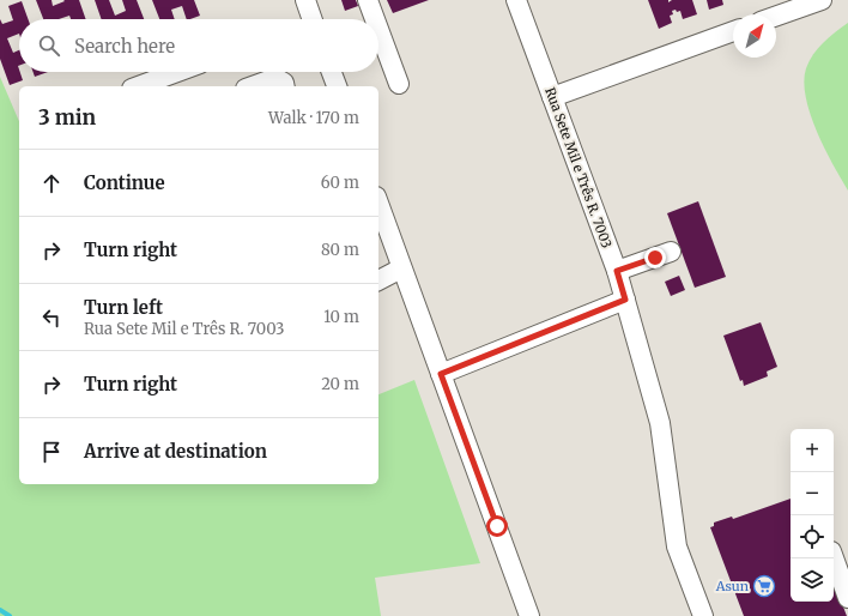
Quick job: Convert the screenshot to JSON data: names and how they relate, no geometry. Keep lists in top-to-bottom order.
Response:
{
  "streets": {
    "street": ["Rua Sete Mil e Três R. 7003"]
  },
  "places": {
    "supermarket": ["Asun"]
  },
  "north": "top right",
  "page": {
    "search": "Search here",
    "heading": ["3 min", "Walk · 170 m"],
    "list": [
      ["Continue", "60 m"],
      ["Turn right", "80 m"],
      ["Turn left", "Rua Sete Mil e Três R. 7003", "10 m"],
      ["Turn right", "20 m"],
      "Arrive at destination"
    ],
    "map_buttons": ["+", "−"]
  }
}
